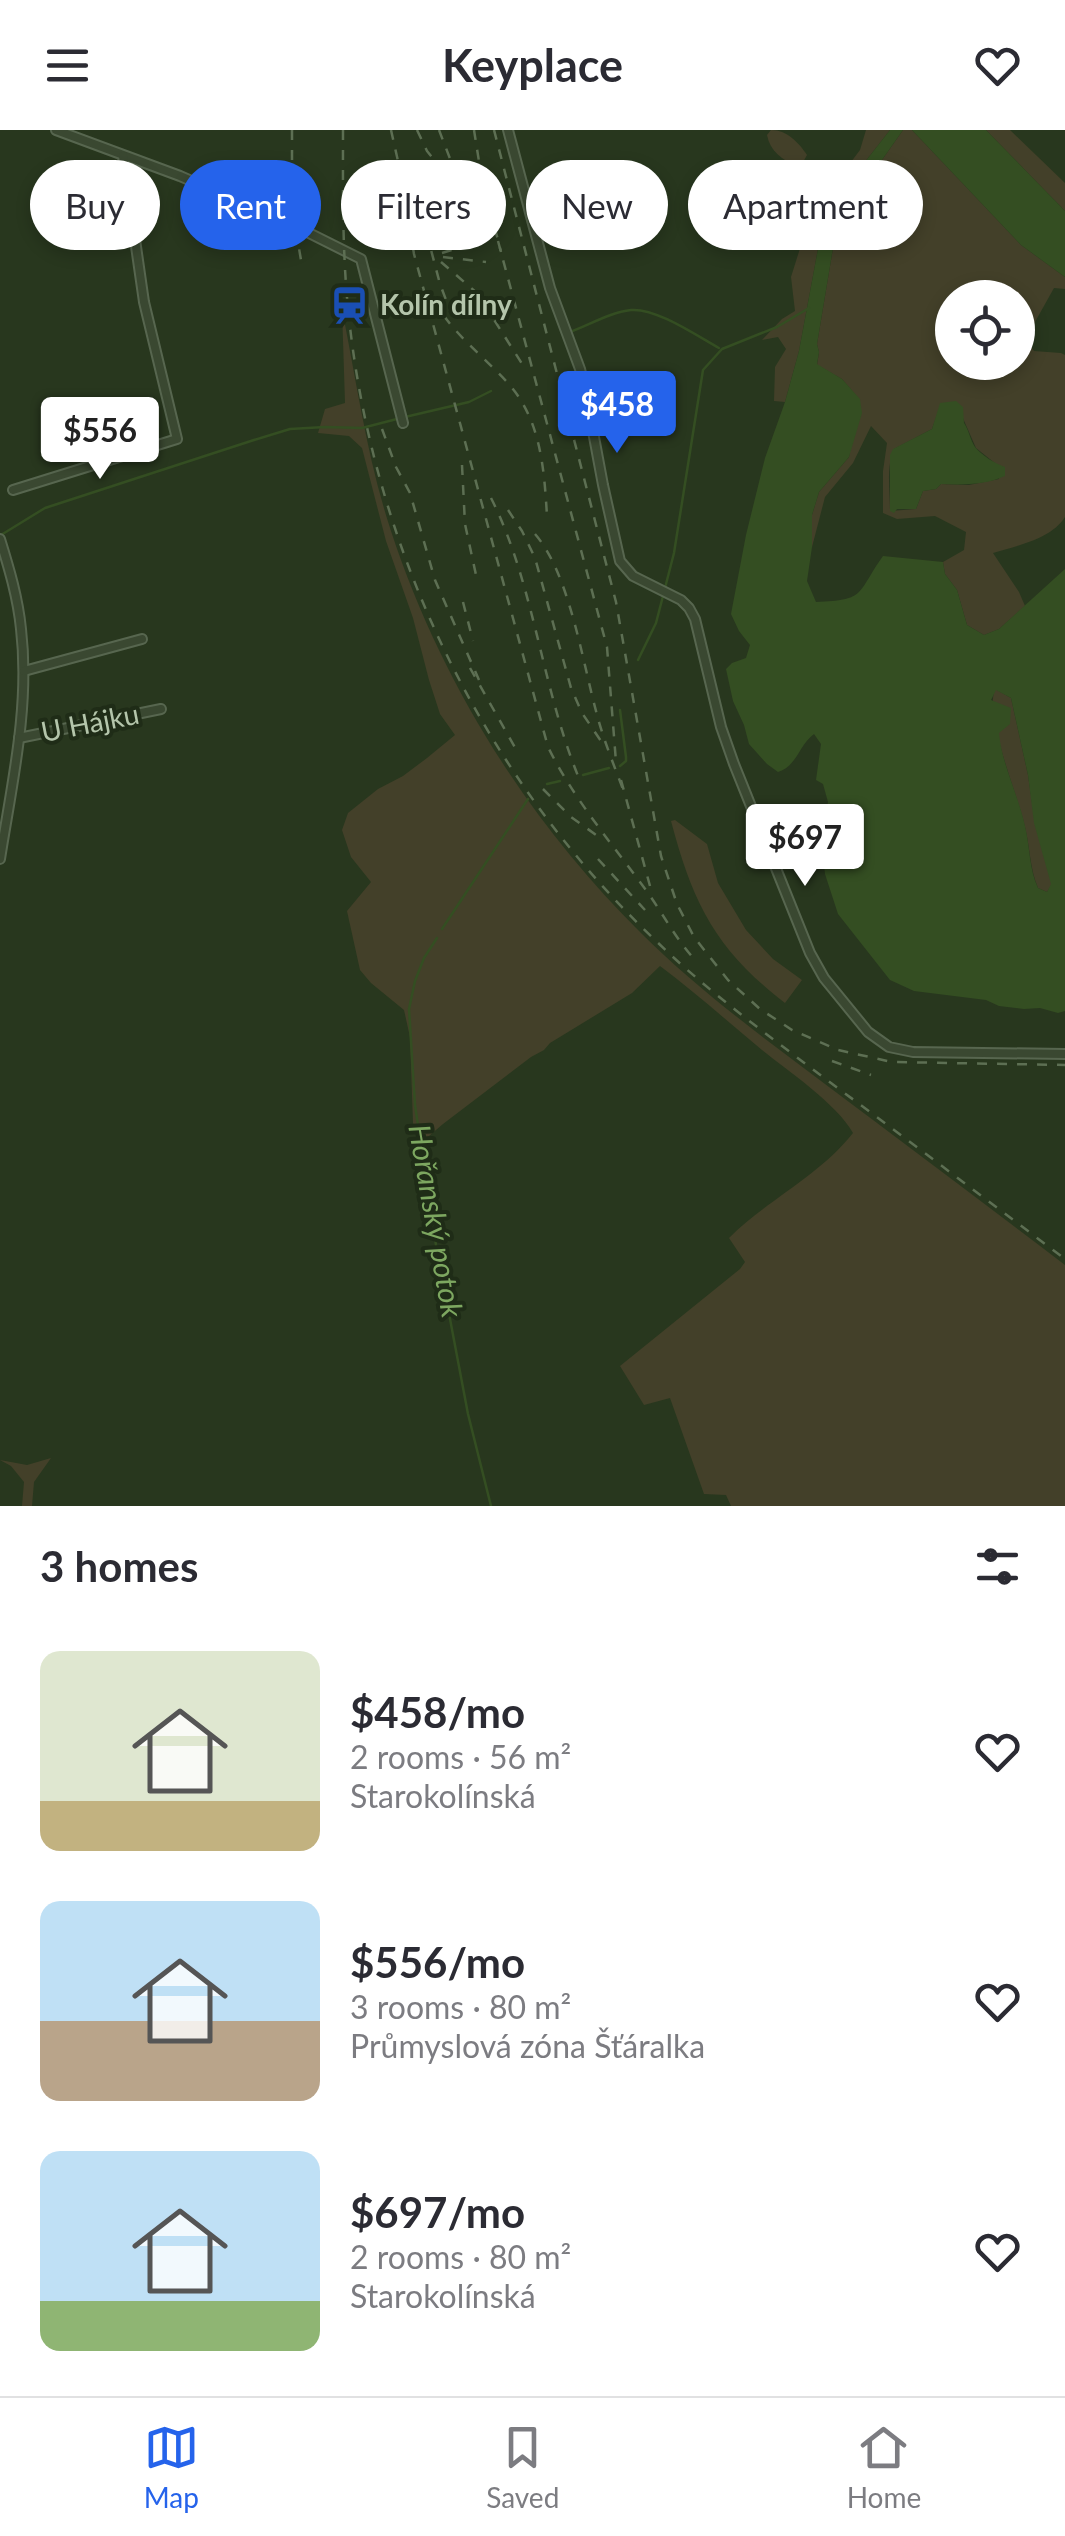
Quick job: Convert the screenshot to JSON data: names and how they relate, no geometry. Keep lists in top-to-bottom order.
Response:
{
  "streets": {
    "street": ["U Hájku"]
  },
  "water": ["Hořanský potok"],
  "places": {
    "station": ["Kolín dílny"]
  },
  "page": {
    "header": "Keyplace",
    "chip": [
      "Buy",
      "Rent",
      "Filters",
      "New",
      "Apartment"
    ],
    "price": ["$458", "$556", "$697"],
    "heading": "3 homes",
    "list": [
      {
        "name": "$458/mo",
        "note": "2 rooms · 56 m² · Starokolínská"
      },
      {
        "name": "$556/mo",
        "note": "3 rooms · 80 m² · Průmyslová zóna Šťáralka"
      },
      {
        "name": "$697/mo",
        "note": "2 rooms · 80 m² · Starokolínská"
      }
    ],
    "tabs": ["Map", "Saved", "Home"]
  }
}
